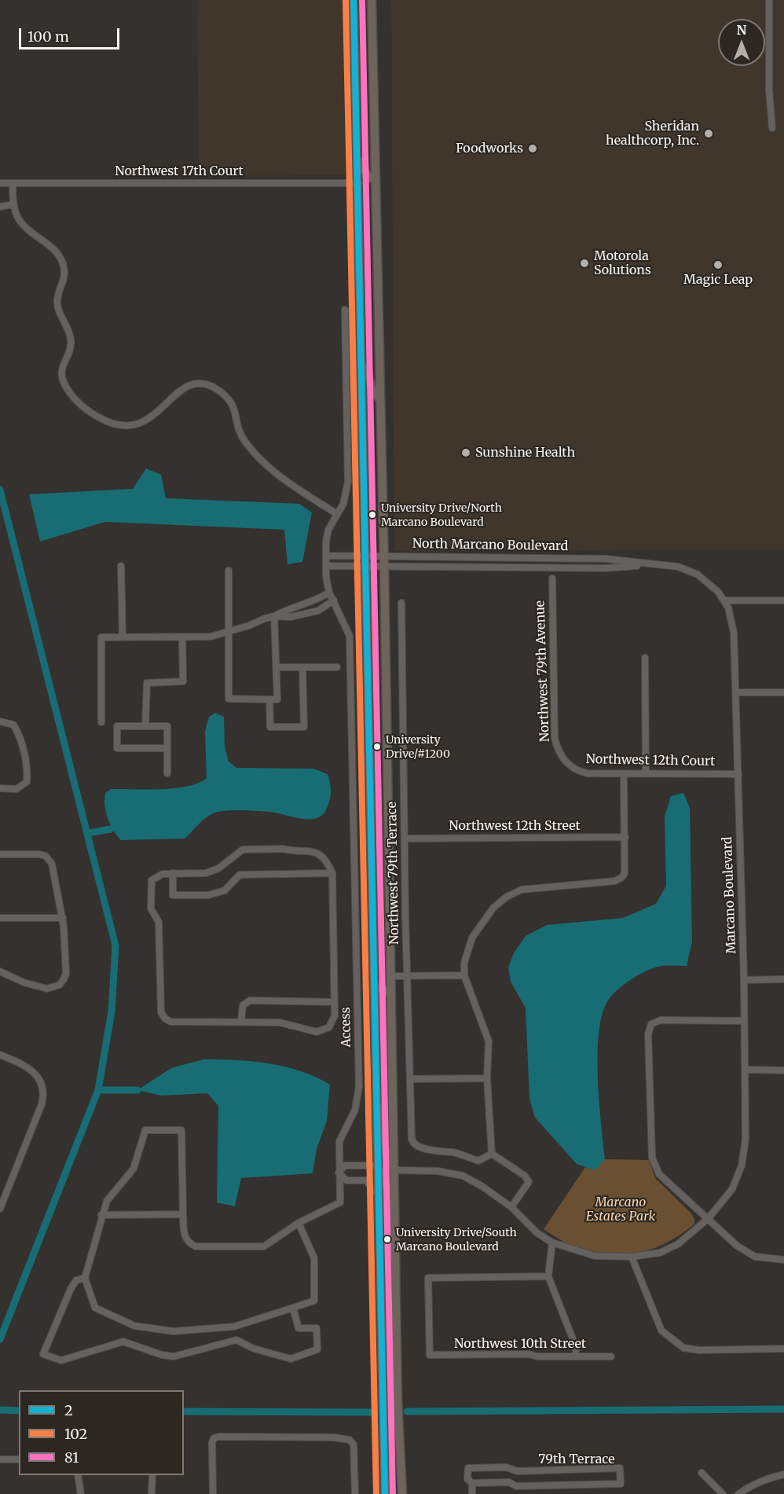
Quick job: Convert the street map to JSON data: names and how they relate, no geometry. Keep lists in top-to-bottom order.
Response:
{
  "streets": {
    "street": [
      "Northwest 17th Court",
      "North Marcano Boulevard",
      "Northwest 79th Avenue",
      "Northwest 12th Court",
      "Northwest 12th Street",
      "Northwest 79th Terrace",
      "Marcano Boulevard",
      "Access",
      "Northwest 10th Street",
      "79th Terrace"
    ]
  },
  "crossings": [
    ["North Marcano Boulevard", "Marcano Boulevard"],
    ["Northwest 79th Avenue", "Northwest 12th Court"],
    ["Northwest 12th Court", "Marcano Boulevard"],
    ["Northwest 12th Street", "Northwest 79th Terrace"]
  ],
  "parks": ["Marcano Estates Park"],
  "places": [
    "Sheridan healthcorp, Inc.",
    "Foodworks",
    "Motorola Solutions",
    "Magic Leap",
    "Sunshine Health",
    "University Drive/North Marcano Boulevard",
    "University Drive/#1200",
    "University Drive/South Marcano Boulevard"
  ],
  "lines": ["transit line 2", "transit line 102", "transit line 81"],
  "legend": ["2", "102", "81"],
  "scale_bar": "100 m",
  "north": "top"
}
